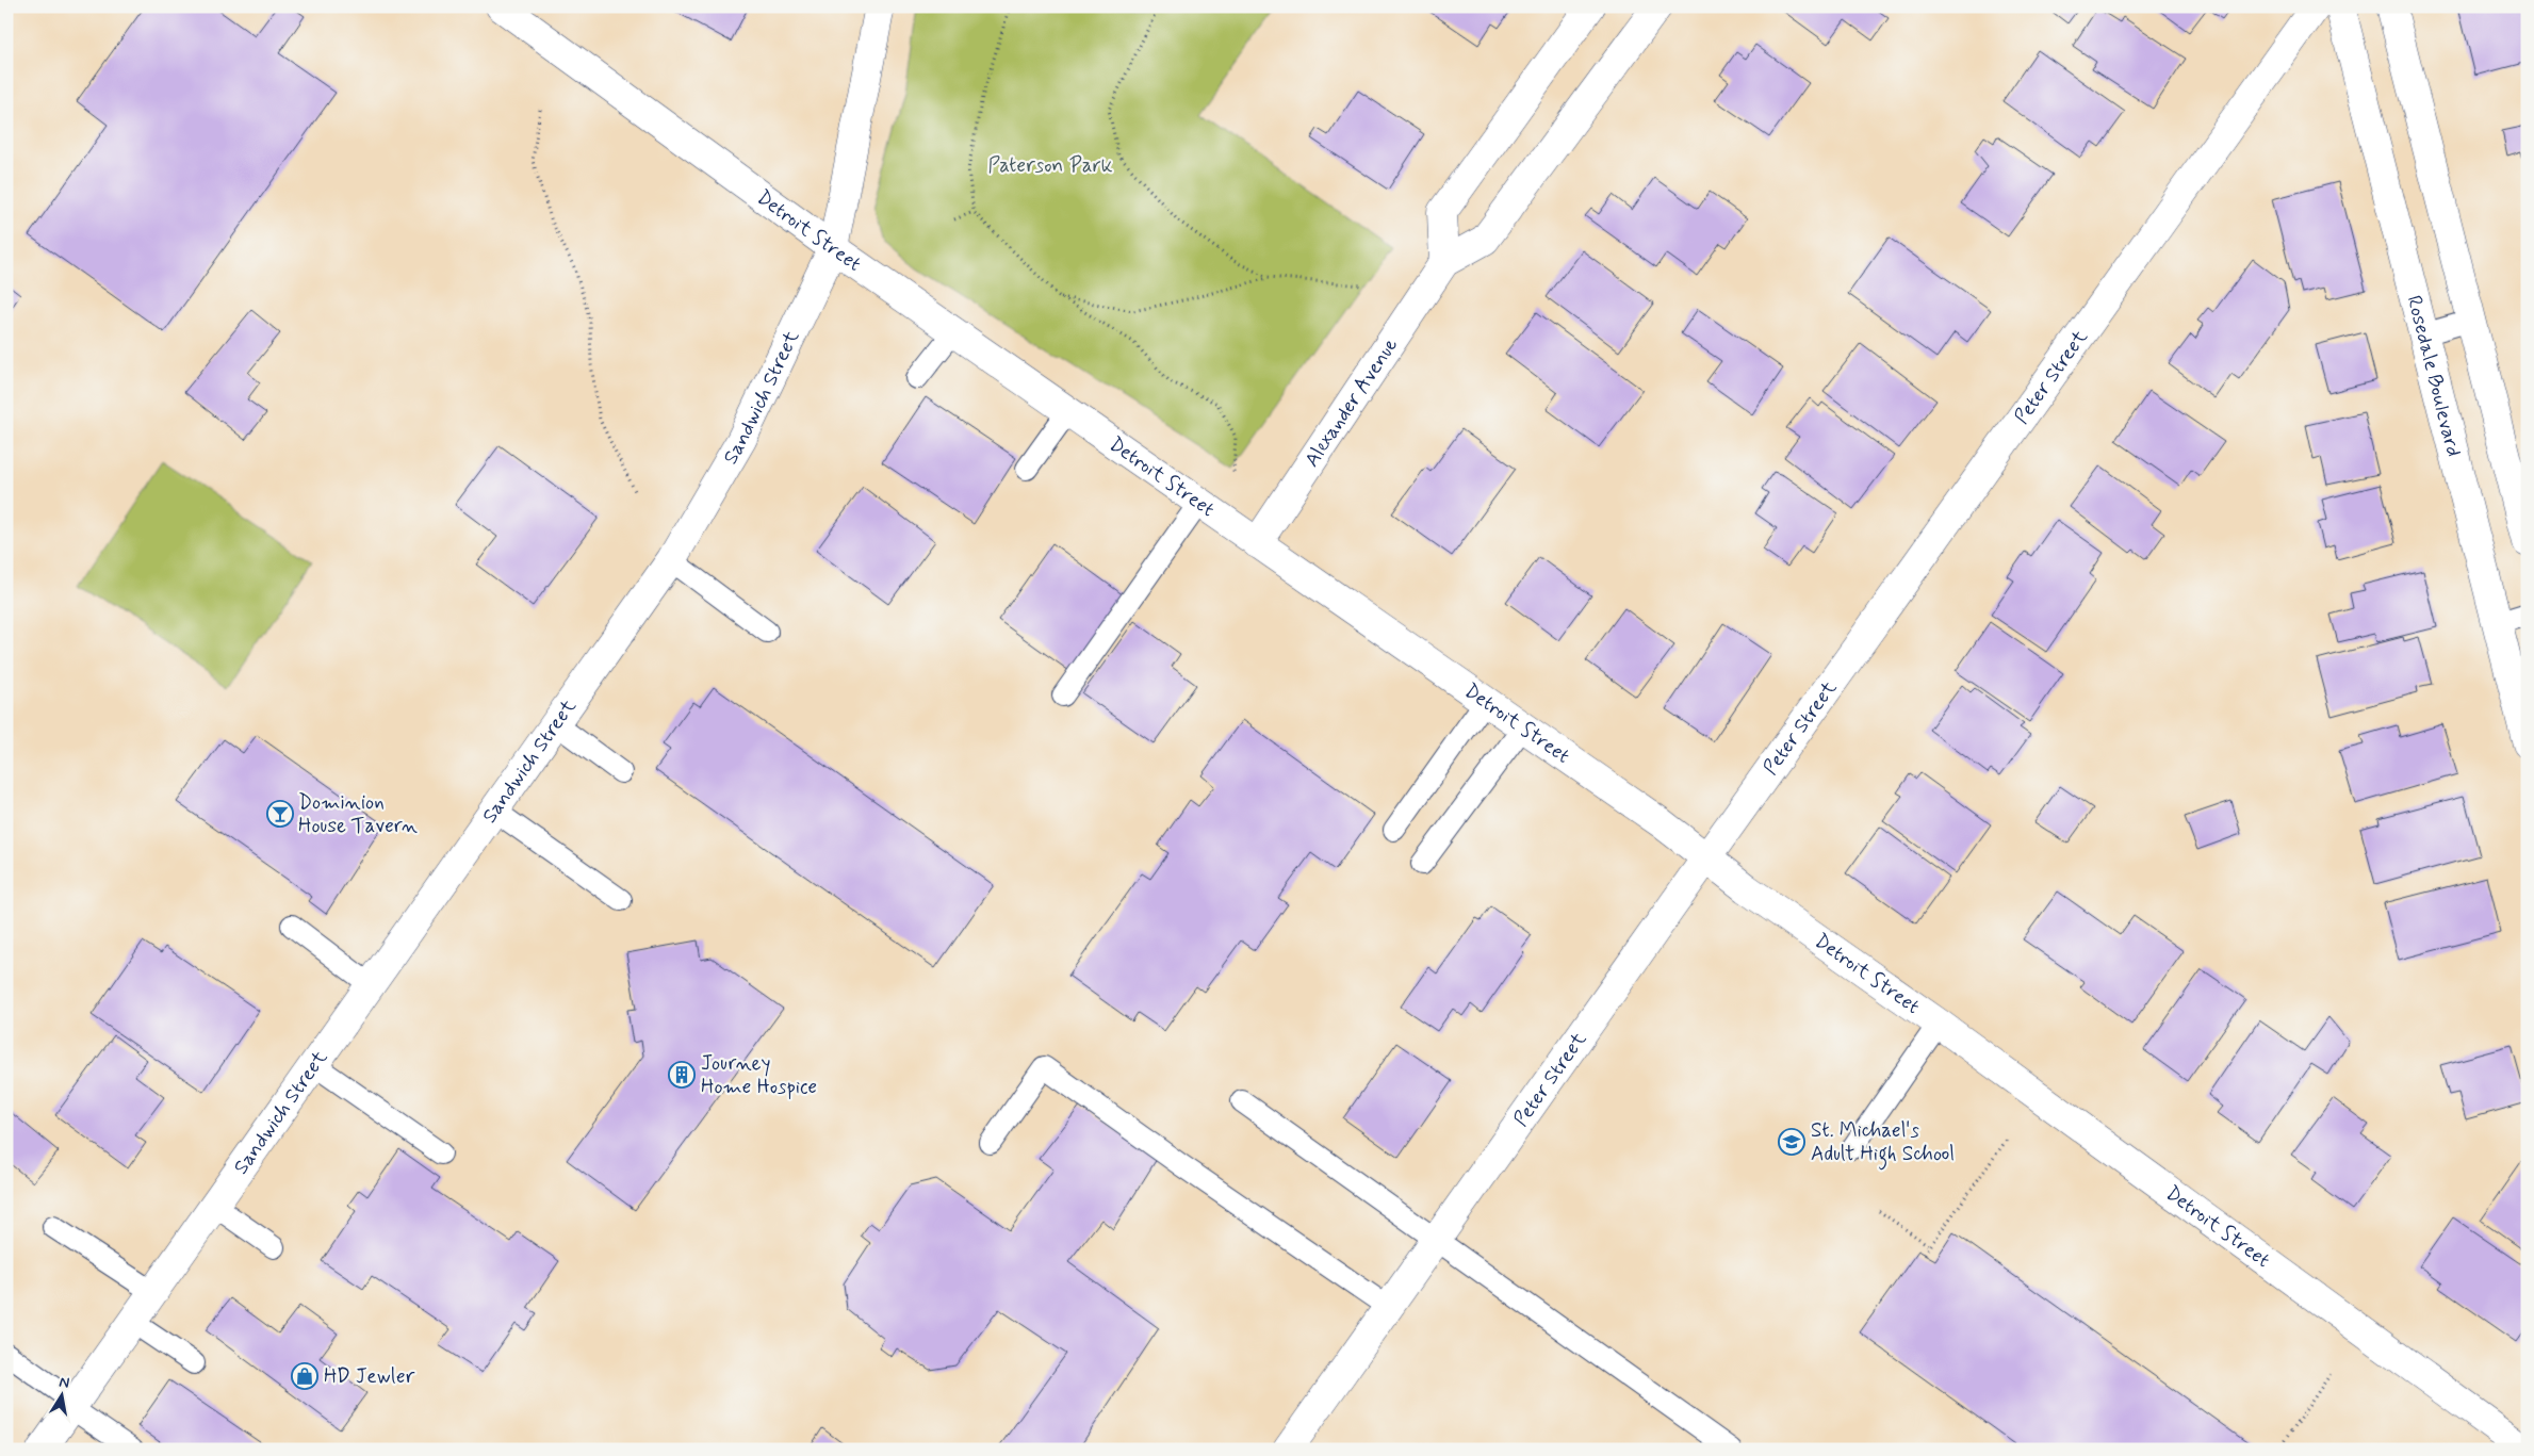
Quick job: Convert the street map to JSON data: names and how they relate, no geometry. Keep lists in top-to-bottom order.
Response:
{
  "streets": {
    "street": [
      "Detroit Street",
      "Rosedale Boulevard",
      "Peter Street",
      "Sandwich Street",
      "Alexander Avenue"
    ]
  },
  "crossings": [
    ["Detroit Street", "Peter Street"],
    ["Detroit Street", "Sandwich Street"],
    ["Detroit Street", "Alexander Avenue"]
  ],
  "parks": ["Paterson Park"],
  "places": {
    "bar": ["Dominion House Tavern"],
    "building": ["Journey Home Hospice"],
    "school or university": ["St. Michael's Adult High School"],
    "shop": ["HD Jewler"]
  },
  "north": "top"
}
